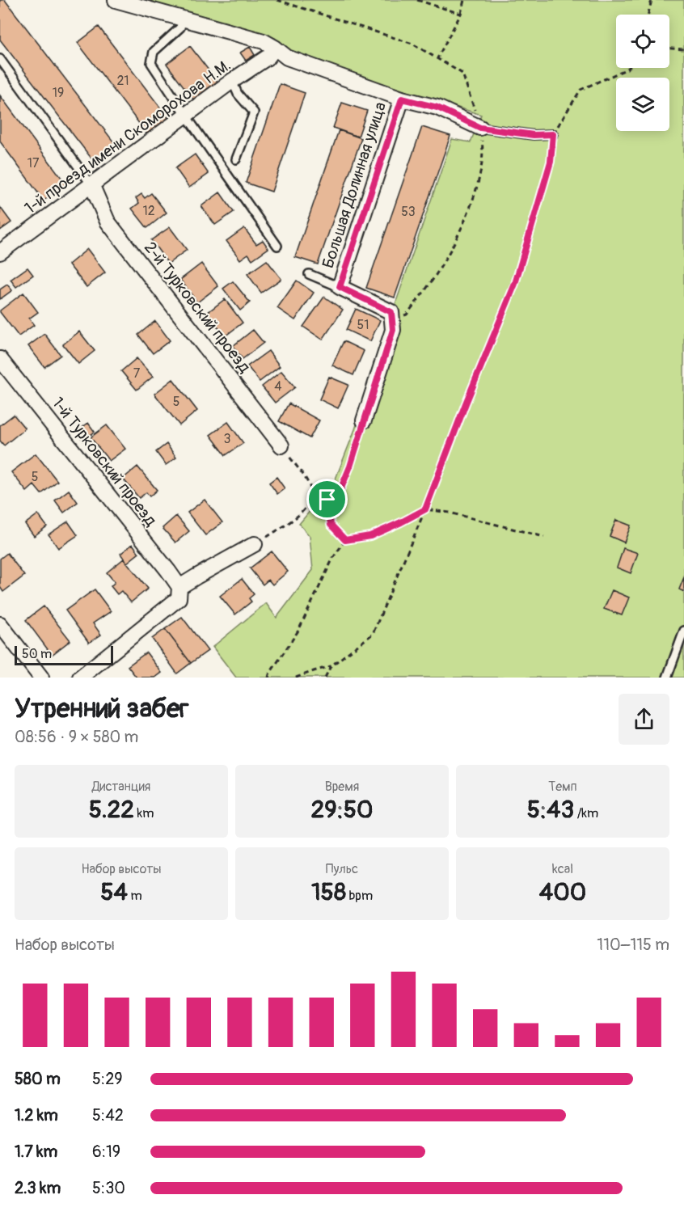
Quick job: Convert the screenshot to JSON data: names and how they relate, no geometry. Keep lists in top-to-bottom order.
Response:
{
  "streets": {
    "street": [
      "1-й проезд имени Скоморохова Н.М.",
      "Большая Долинная улица",
      "2-й Турковский проезд",
      "1-й Турковский проезд"
    ]
  },
  "crossings": [
    ["1-й проезд имени Скоморохова Н.М.", "2-й Турковский проезд"]
  ],
  "house_numbers": [
    "21",
    "19",
    "17",
    "12",
    "53",
    "51",
    "7",
    "4",
    "5",
    "3",
    "5"
  ],
  "scale_bar": "50 m",
  "page": {
    "scale": "50 m",
    "heading": ["Утренний забег", "08:56 · 9 × 580 m"],
    "stats": [
      ["Дистанция", "5.22 km"],
      ["Время", "29:50"],
      ["Темп", "5:43 /km"],
      ["Набор высоты", "54 m"],
      ["Пульс", "158 bpm"],
      ["kcal", "400"]
    ],
    "chart": ["Набор высоты", "110–115 m"],
    "list": [
      {
        "name": "580 m",
        "note": "5:29"
      },
      {
        "name": "1.2 km",
        "note": "5:42"
      },
      {
        "name": "1.7 km",
        "note": "6:19"
      },
      {
        "name": "2.3 km",
        "note": "5:30"
      }
    ]
  }
}
